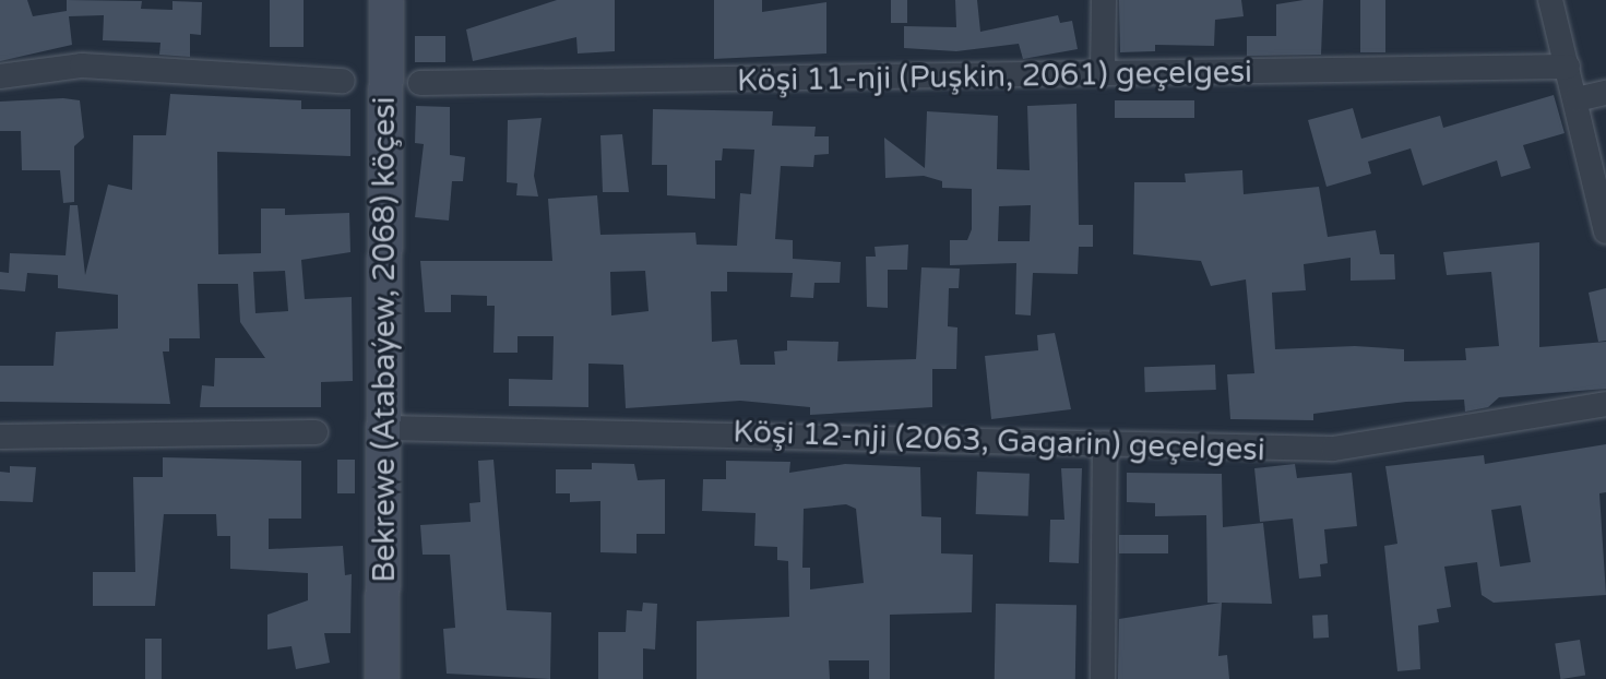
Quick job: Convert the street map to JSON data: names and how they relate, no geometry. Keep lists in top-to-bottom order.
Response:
{
  "streets": {
    "main road": ["Bekrewe (Atabaýew, 2068) köçesi"],
    "street": ["Köşi 11-nji (Puşkin, 2061) geçelgesi", "Köşi 12-nji (2063, Gagarin) geçelgesi"]
  },
  "crossings": [
    ["Bekrewe (Atabaýew, 2068) köçesi", "Köşi 12-nji (2063, Gagarin) geçelgesi"]
  ]
}
